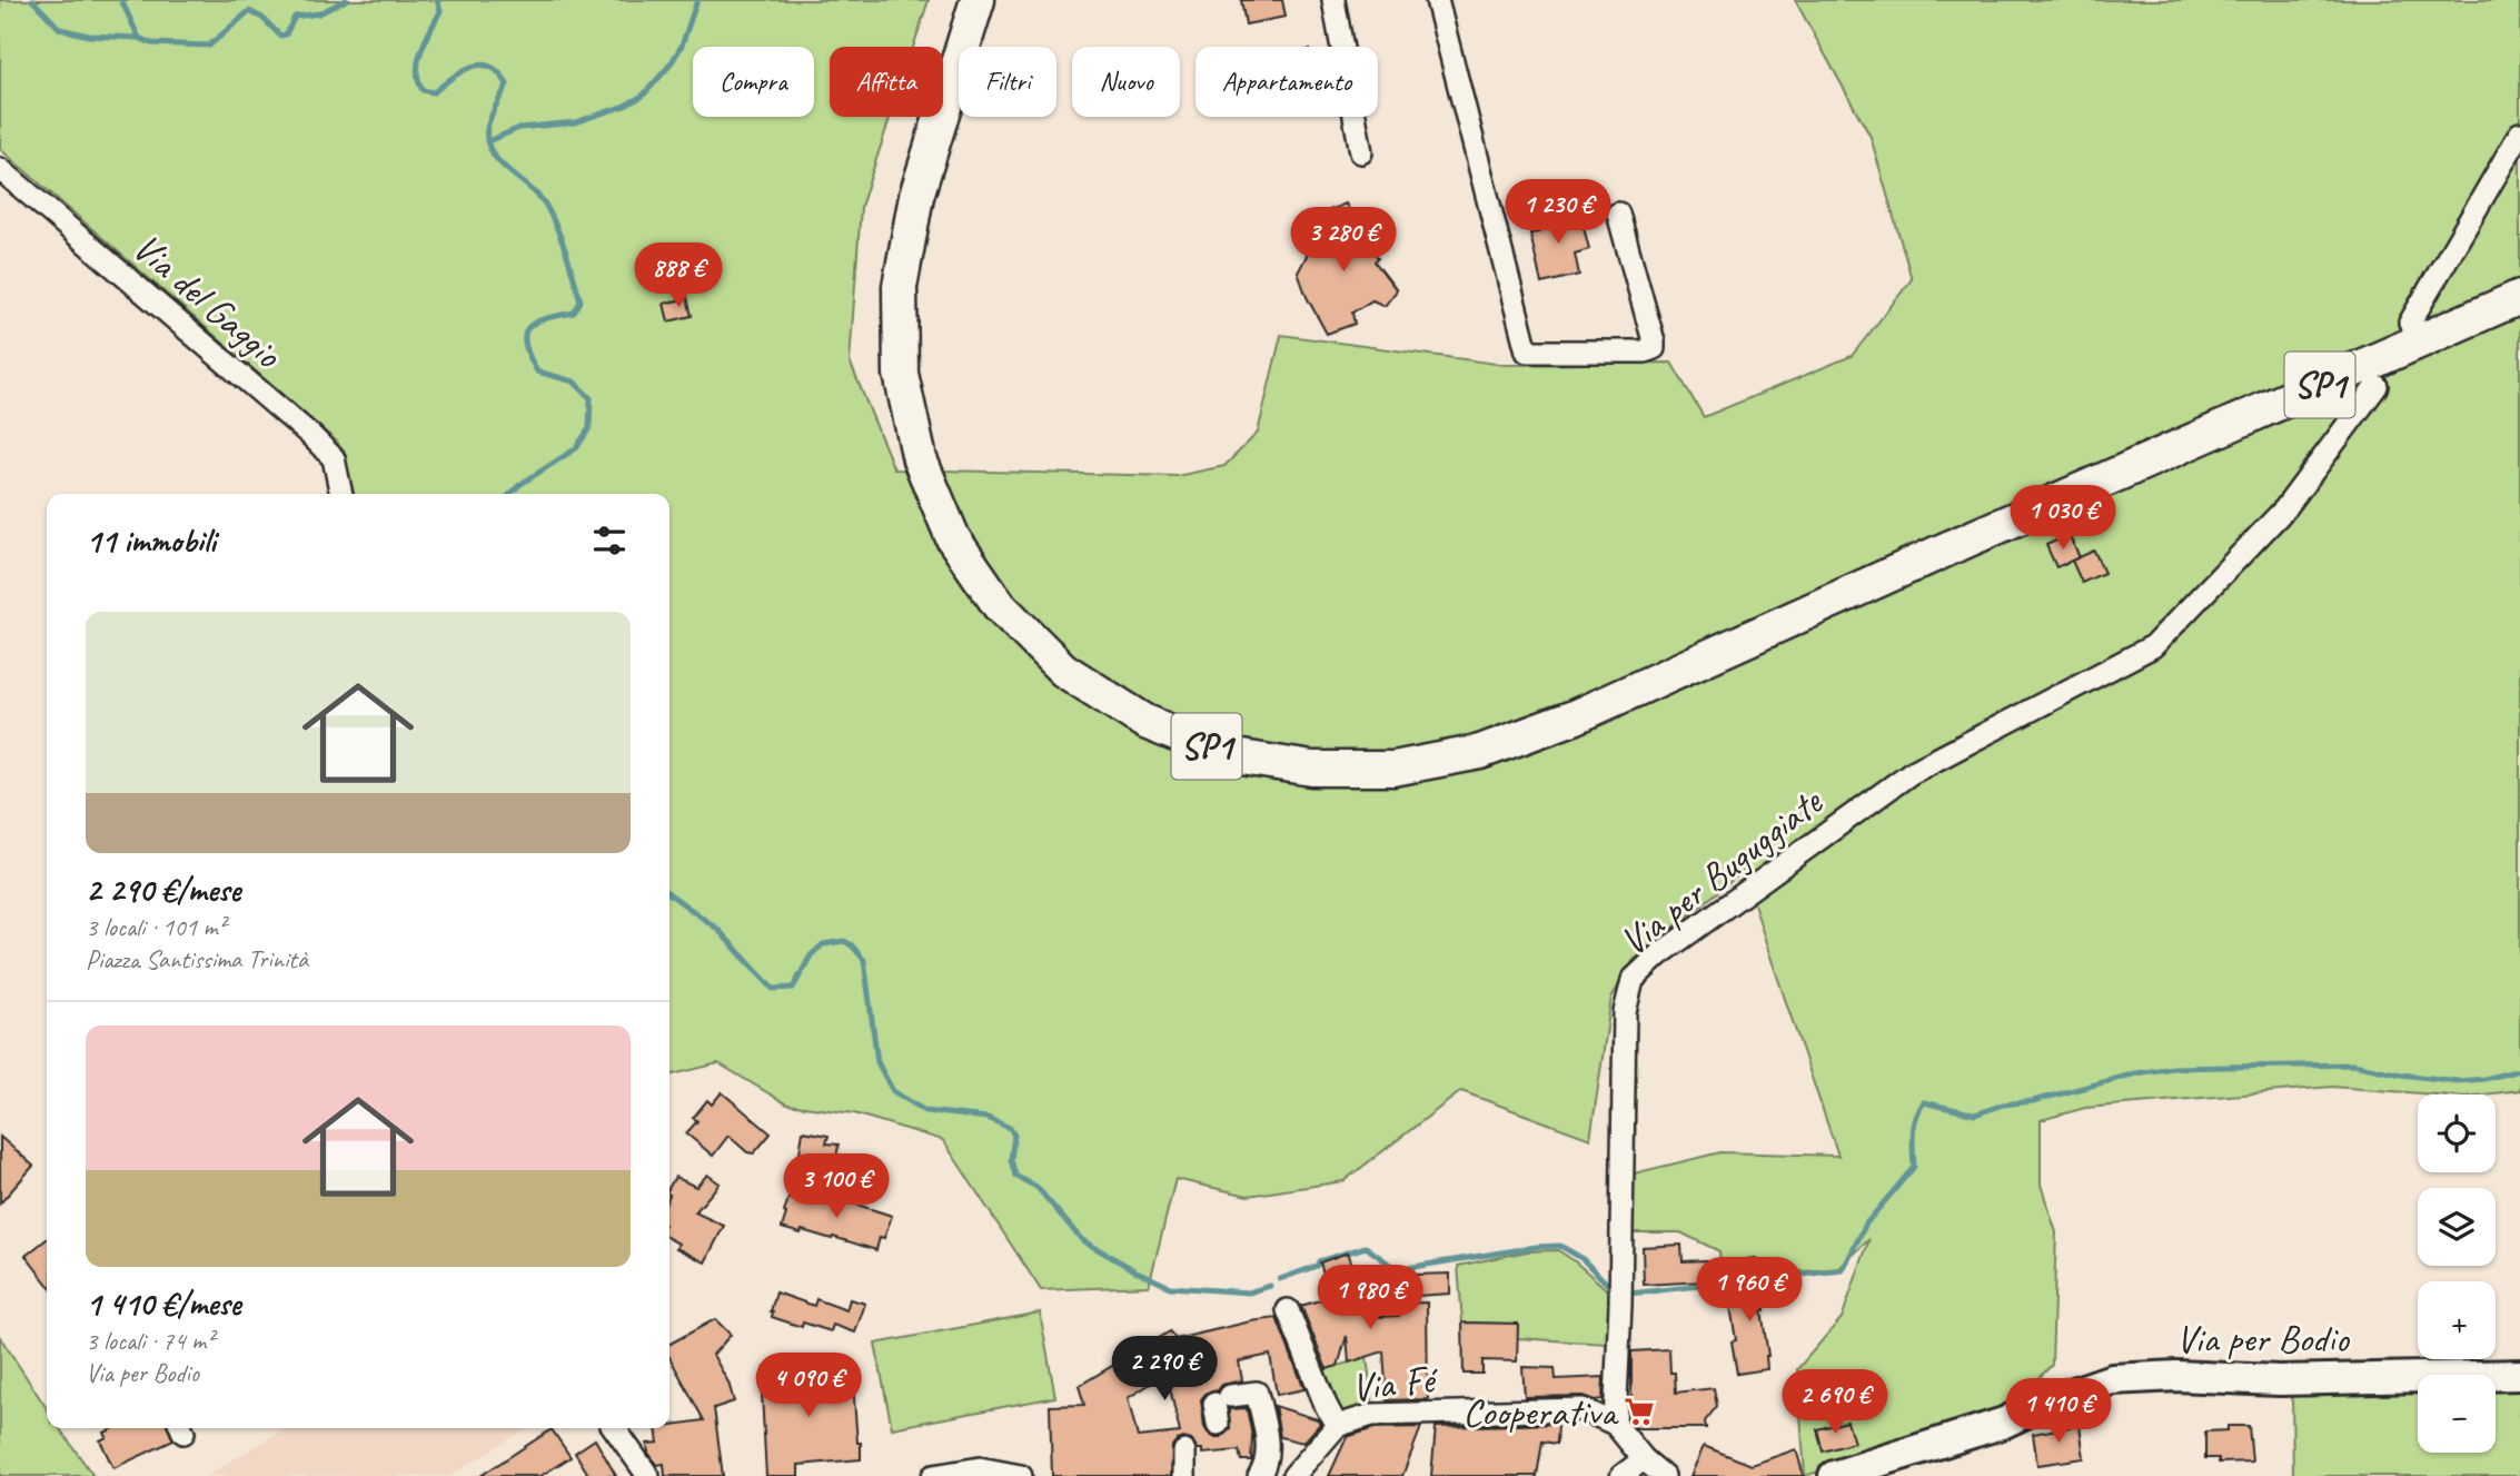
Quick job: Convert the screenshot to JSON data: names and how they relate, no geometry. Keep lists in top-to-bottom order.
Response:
{
  "streets": {
    "main road": ["SP1"],
    "street": [
      "Via del Gaggio",
      "Via per Buguggiate",
      "Via per Bodio",
      "Via Fé"
    ]
  },
  "crossings": [
    ["Via per Buguggiate", "Via Fé"]
  ],
  "places": {
    "supermarket": ["Cooperativa"]
  },
  "page": {
    "chip": [
      "Compra",
      "Affitta",
      "Filtri",
      "Nuovo",
      "Appartamento"
    ],
    "price": [
      "1 230 €",
      "3 280 €",
      "888 €",
      "1 030 €",
      "3 100 €",
      "1 960 €",
      "1 980 €",
      "2 290 €",
      "4 090 €",
      "2 690 €",
      "1 410 €"
    ],
    "heading": "11 immobili",
    "list": [
      {
        "name": "2 290 €/mese",
        "note": "3 locali · 101 m² · Piazza Santissima Trinità"
      },
      {
        "name": "1 410 €/mese",
        "note": "3 locali · 74 m² · Via per Bodio"
      }
    ],
    "map_buttons": ["+", "−"]
  }
}
